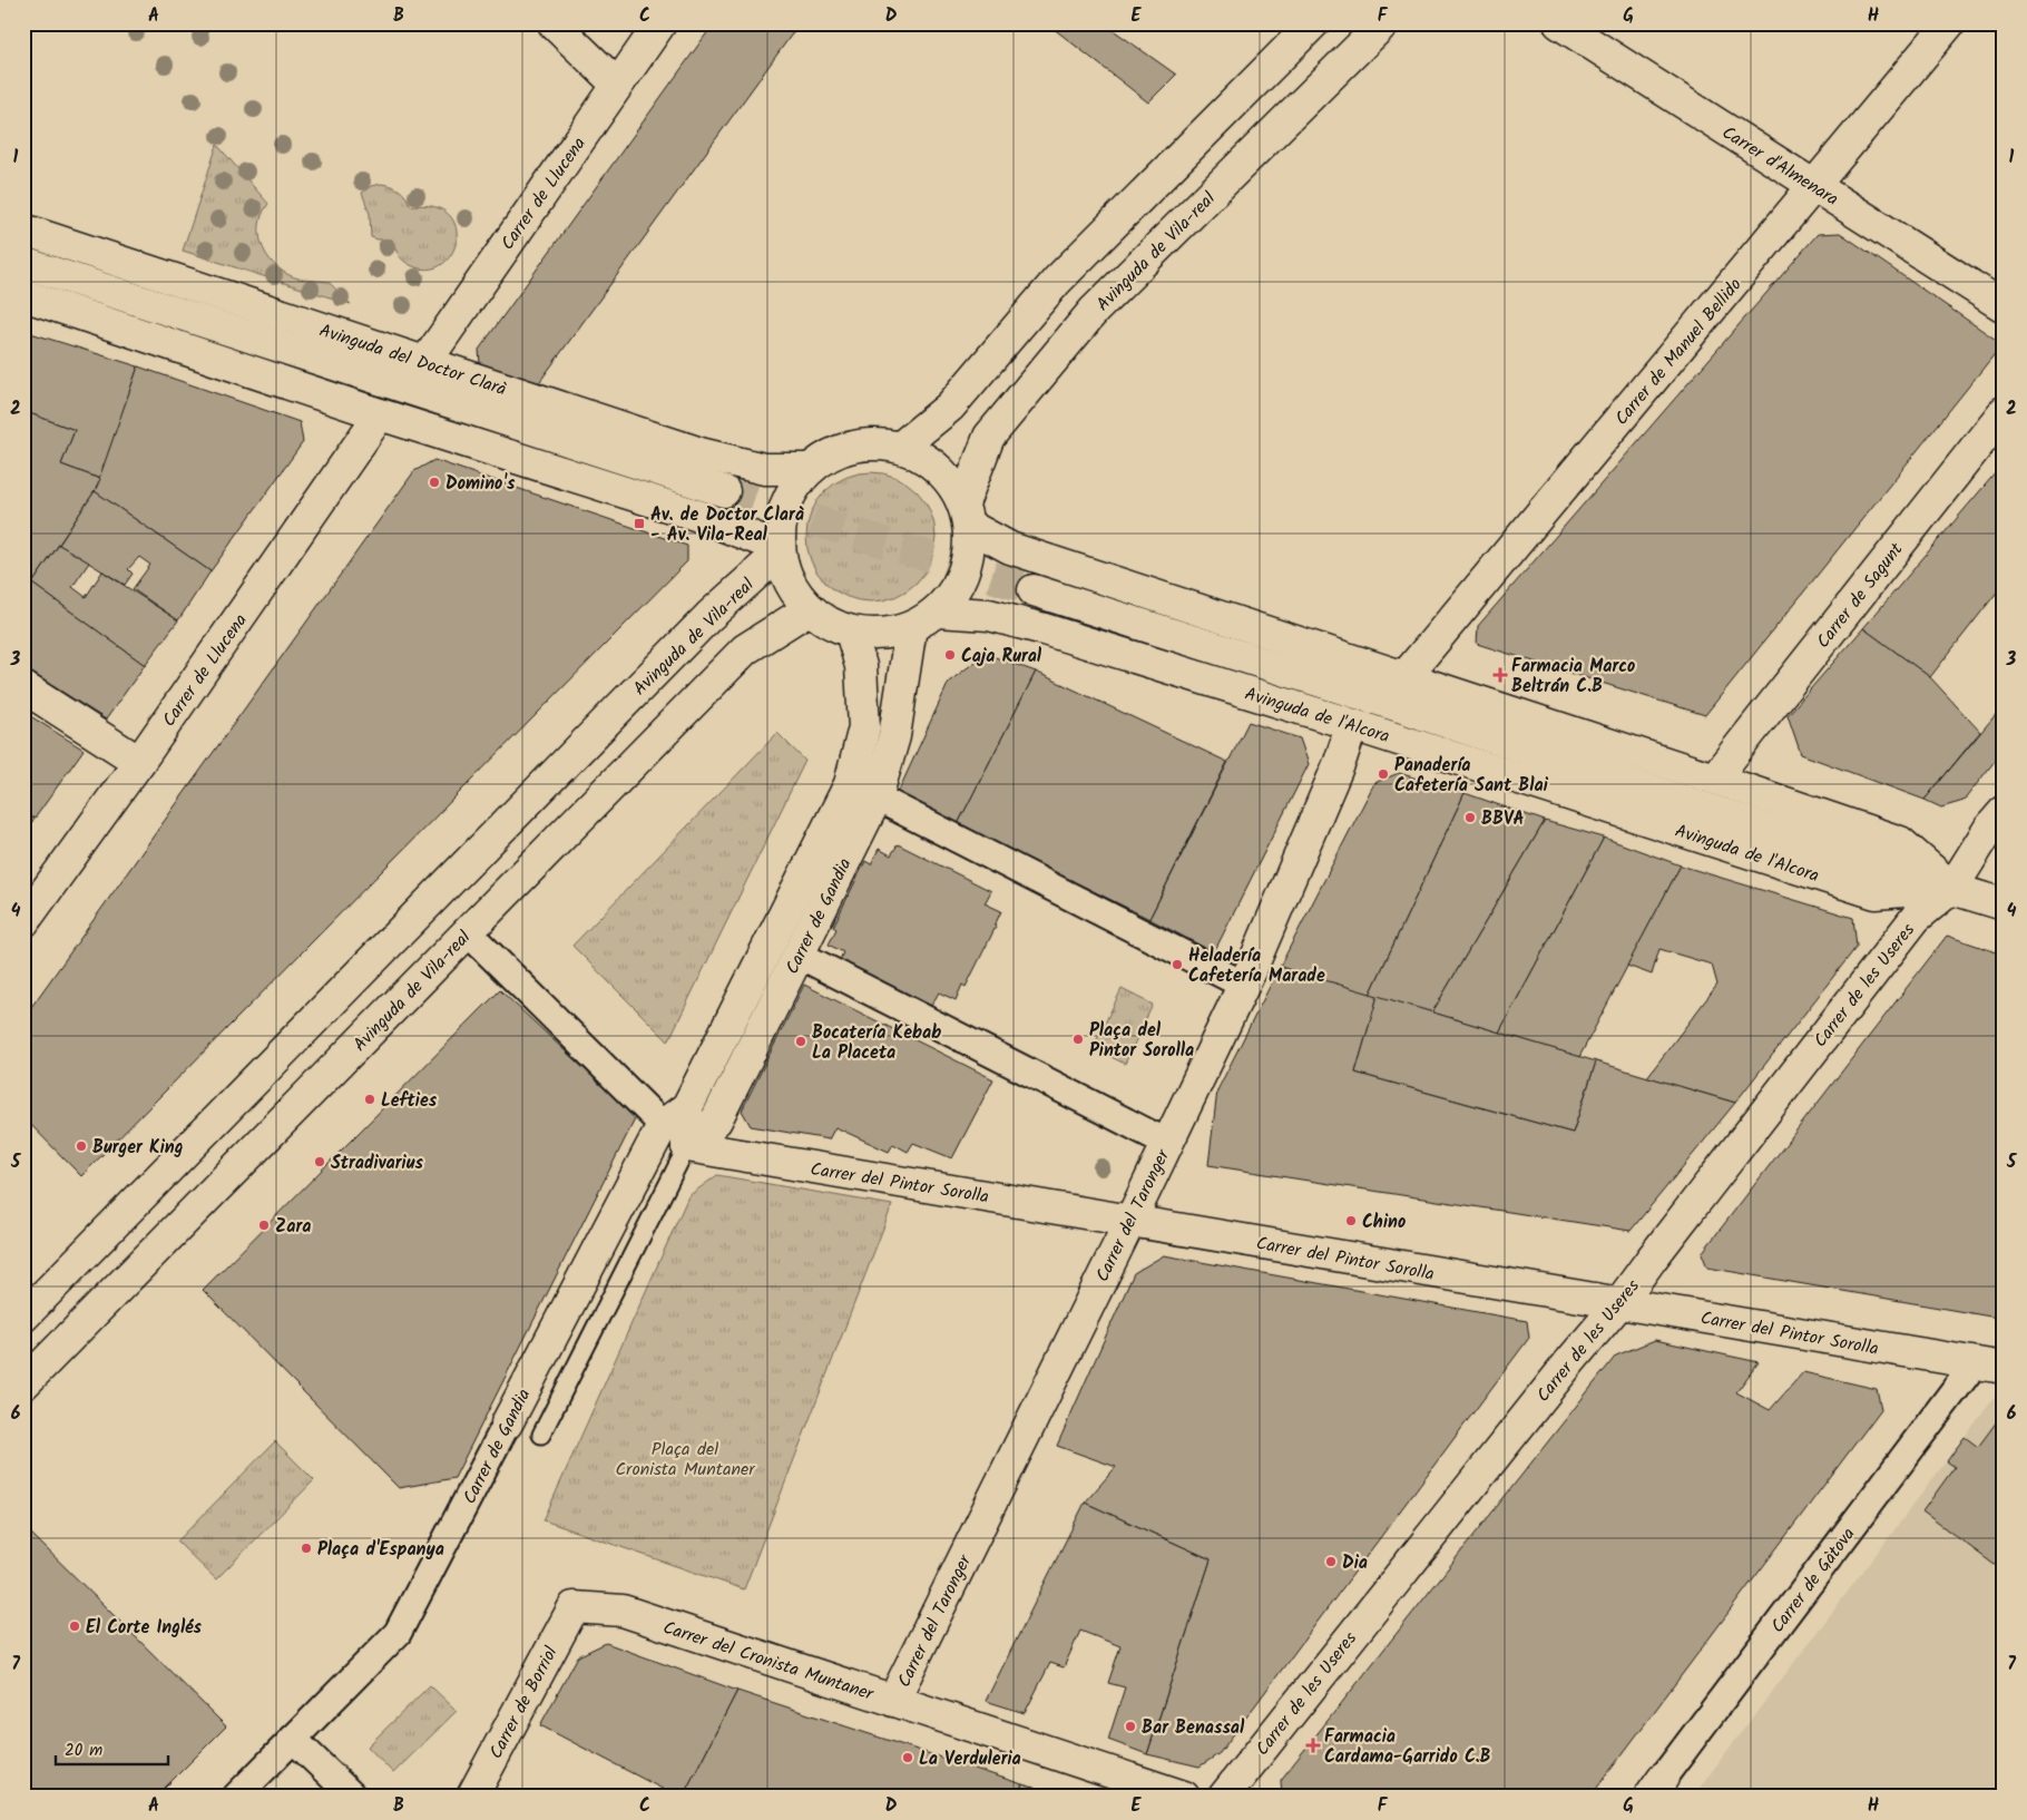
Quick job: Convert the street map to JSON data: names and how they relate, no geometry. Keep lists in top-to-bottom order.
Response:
{
  "streets": {
    "street": [
      "Carrer d'Almenara",
      "Carrer de Llucena",
      "Avinguda de Vila-real",
      "Carrer de Manuel Bellido",
      "Avinguda del Doctor Clarà",
      "Carrer de Sagunt",
      "Avinguda de l'Alcora",
      "Carrer de Gandia",
      "Carrer de les Useres",
      "Carrer del Pintor Sorolla",
      "Carrer del Taronger",
      "Carrer de Gàtova",
      "Carrer del Cronista Muntaner",
      "Carrer de Borriol"
    ]
  },
  "crossings": [
    ["Carrer d'Almenara", "Carrer de Manuel Bellido"],
    ["Carrer de Llucena", "Avinguda del Doctor Clarà"],
    ["Avinguda de Vila-real", "Avinguda del Doctor Clarà"],
    ["Avinguda de Vila-real", "Avinguda de l'Alcora"],
    ["Avinguda de Vila-real", "Carrer de Gandia"],
    ["Carrer de Manuel Bellido", "Avinguda de l'Alcora"],
    ["Avinguda del Doctor Clarà", "Avinguda de l'Alcora"],
    ["Avinguda del Doctor Clarà", "Carrer de Gandia"],
    ["Carrer de Sagunt", "Avinguda de l'Alcora"],
    ["Avinguda de l'Alcora", "Carrer de Gandia"],
    ["Avinguda de l'Alcora", "Carrer de les Useres"],
    ["Avinguda de l'Alcora", "Carrer del Taronger"],
    ["Carrer de Gandia", "Carrer del Pintor Sorolla"],
    ["Carrer de les Useres", "Carrer del Pintor Sorolla"],
    ["Carrer del Pintor Sorolla", "Carrer del Taronger"],
    ["Carrer del Pintor Sorolla", "Carrer de Gàtova"],
    ["Carrer del Taronger", "Carrer del Cronista Muntaner"],
    ["Carrer del Cronista Muntaner", "Carrer de Borriol"]
  ],
  "parks": ["Plaça del Cronista Muntaner"],
  "places": {
    "other": [
      "Domino's",
      "Caja Rural",
      "Panadería Cafetería Sant Blai",
      "BBVA",
      "Heladería Cafetería Marade",
      "Plaça del Pintor Sorolla",
      "Bocatería Kebab La Placeta",
      "Lefties",
      "Burger King",
      "Stradivarius",
      "Chino",
      "Zara",
      "Plaça d'Espanya",
      "Dia",
      "El Corte Inglés",
      "Bar Benassal",
      "La Verduleria"
    ],
    "transit": ["Av. de Doctor Clarà - Av. Vila-Real"],
    "health": ["Farmacia Marco Beltrán C.B", "Farmacia Cardama-Garrido C.B"]
  },
  "scale_bar": "20 m",
  "grid": {
    "columns": [
      "A",
      "B",
      "C",
      "D",
      "E",
      "F",
      "G",
      "H"
    ],
    "rows": [
      "1",
      "2",
      "3",
      "4",
      "5",
      "6",
      "7"
    ]
  }
}
